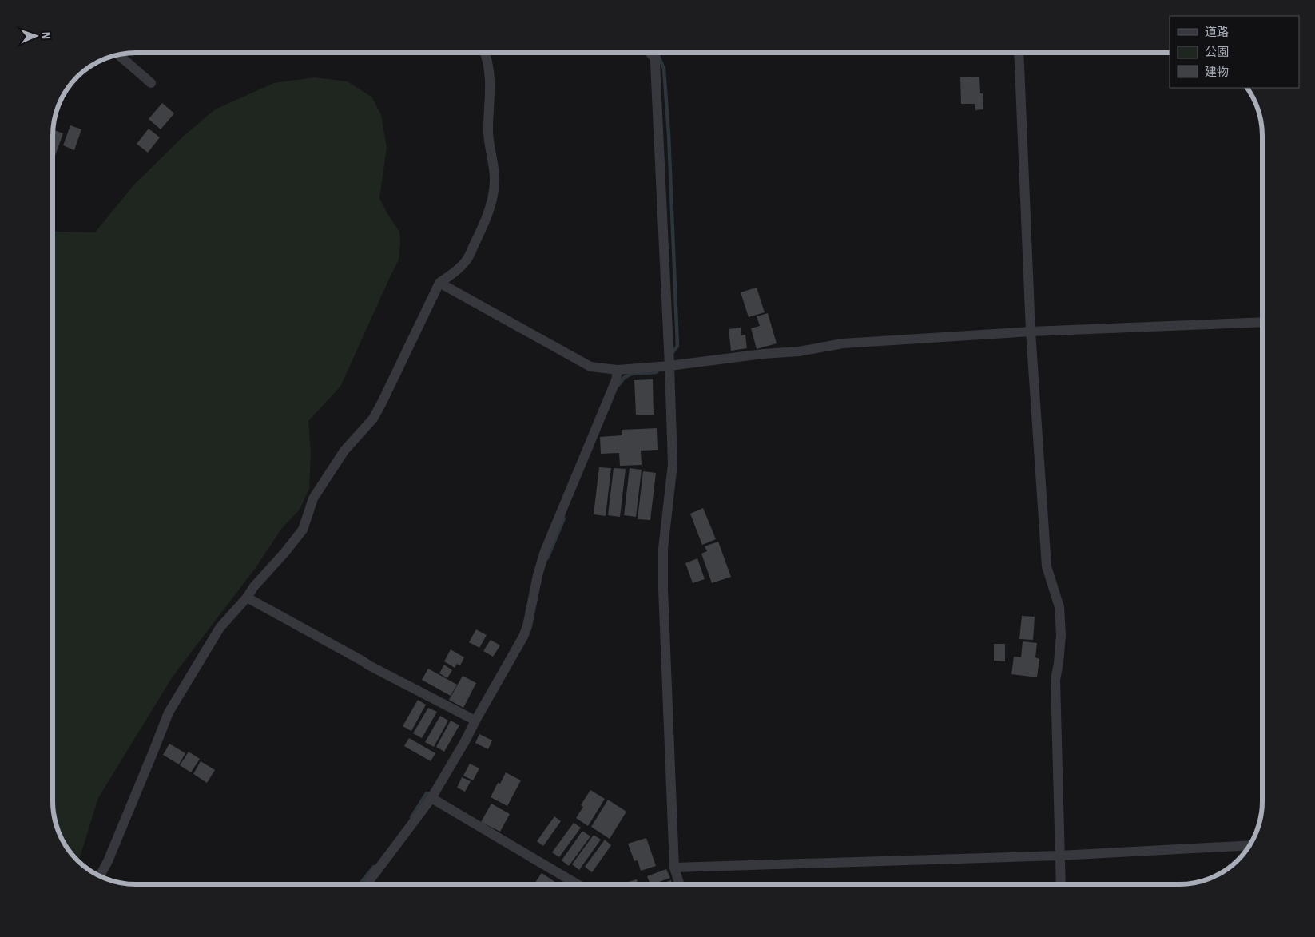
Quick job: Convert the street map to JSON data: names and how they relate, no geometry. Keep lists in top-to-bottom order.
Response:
{
  "legend": ["道路", "公園", "建物"],
  "north": "right"
}
